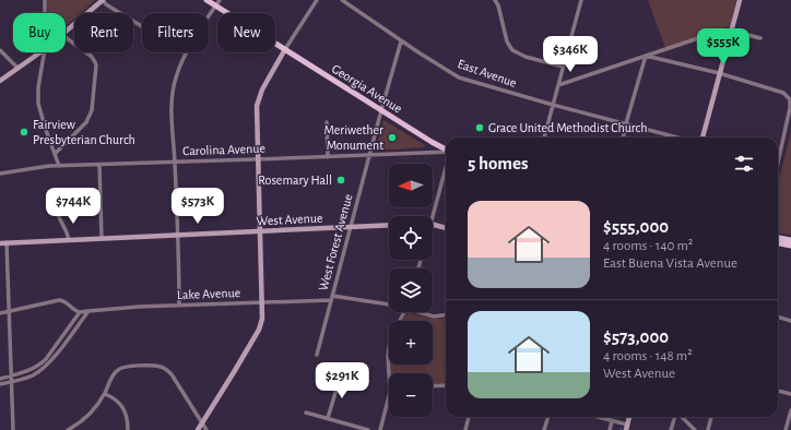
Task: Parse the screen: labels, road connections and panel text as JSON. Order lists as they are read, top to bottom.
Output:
{
  "streets": {
    "main road": ["Georgia Avenue"],
    "street": [
      "East Avenue",
      "Carolina Avenue",
      "West Avenue",
      "West Forest Avenue",
      "Lake Avenue"
    ]
  },
  "crossings": [
    ["East Avenue", "West Forest Avenue"],
    ["Georgia Avenue", "West Forest Avenue"],
    ["Carolina Avenue", "West Forest Avenue"],
    ["West Avenue", "West Forest Avenue"],
    ["West Forest Avenue", "Lake Avenue"]
  ],
  "places": [
    "Grace United Methodist Church",
    "Fairview Presbyterian Church",
    "Meriwether Monument",
    "Rosemary Hall"
  ],
  "north": "left",
  "page": {
    "chip": [
      "Buy",
      "Rent",
      "Filters",
      "New"
    ],
    "price": [
      "$555K",
      "$346K",
      "$744K",
      "$573K",
      "$291K"
    ],
    "heading": "5 homes",
    "map_buttons": ["+", "−"],
    "list": [
      {
        "name": "$555,000",
        "note": "4 rooms · 140 m² · East Buena Vista Avenue"
      },
      {
        "name": "$573,000",
        "note": "4 rooms · 148 m² · West Avenue"
      }
    ]
  }
}
